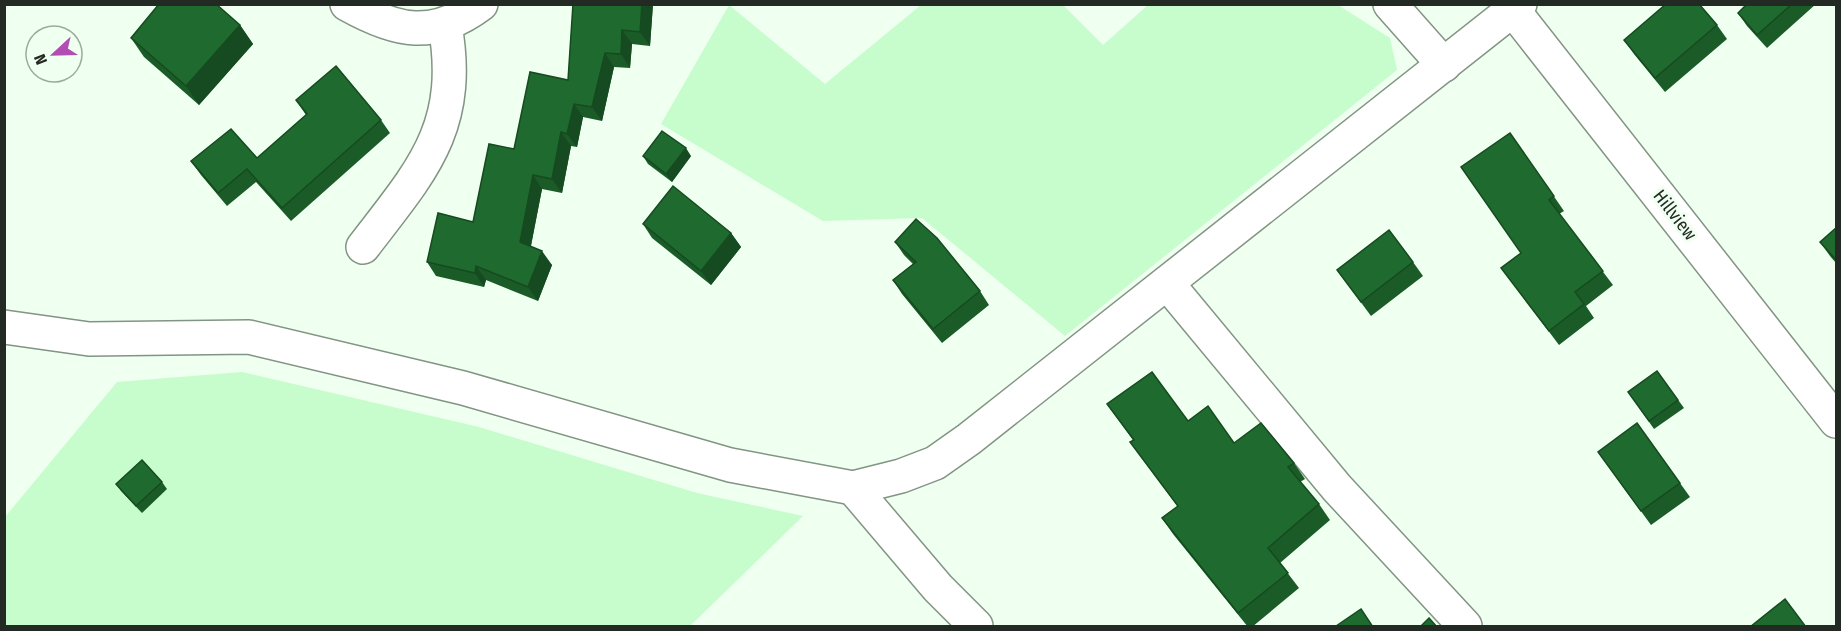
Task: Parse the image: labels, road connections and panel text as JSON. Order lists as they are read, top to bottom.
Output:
{
  "streets": {
    "street": ["Hillview"]
  },
  "north": "left"
}
